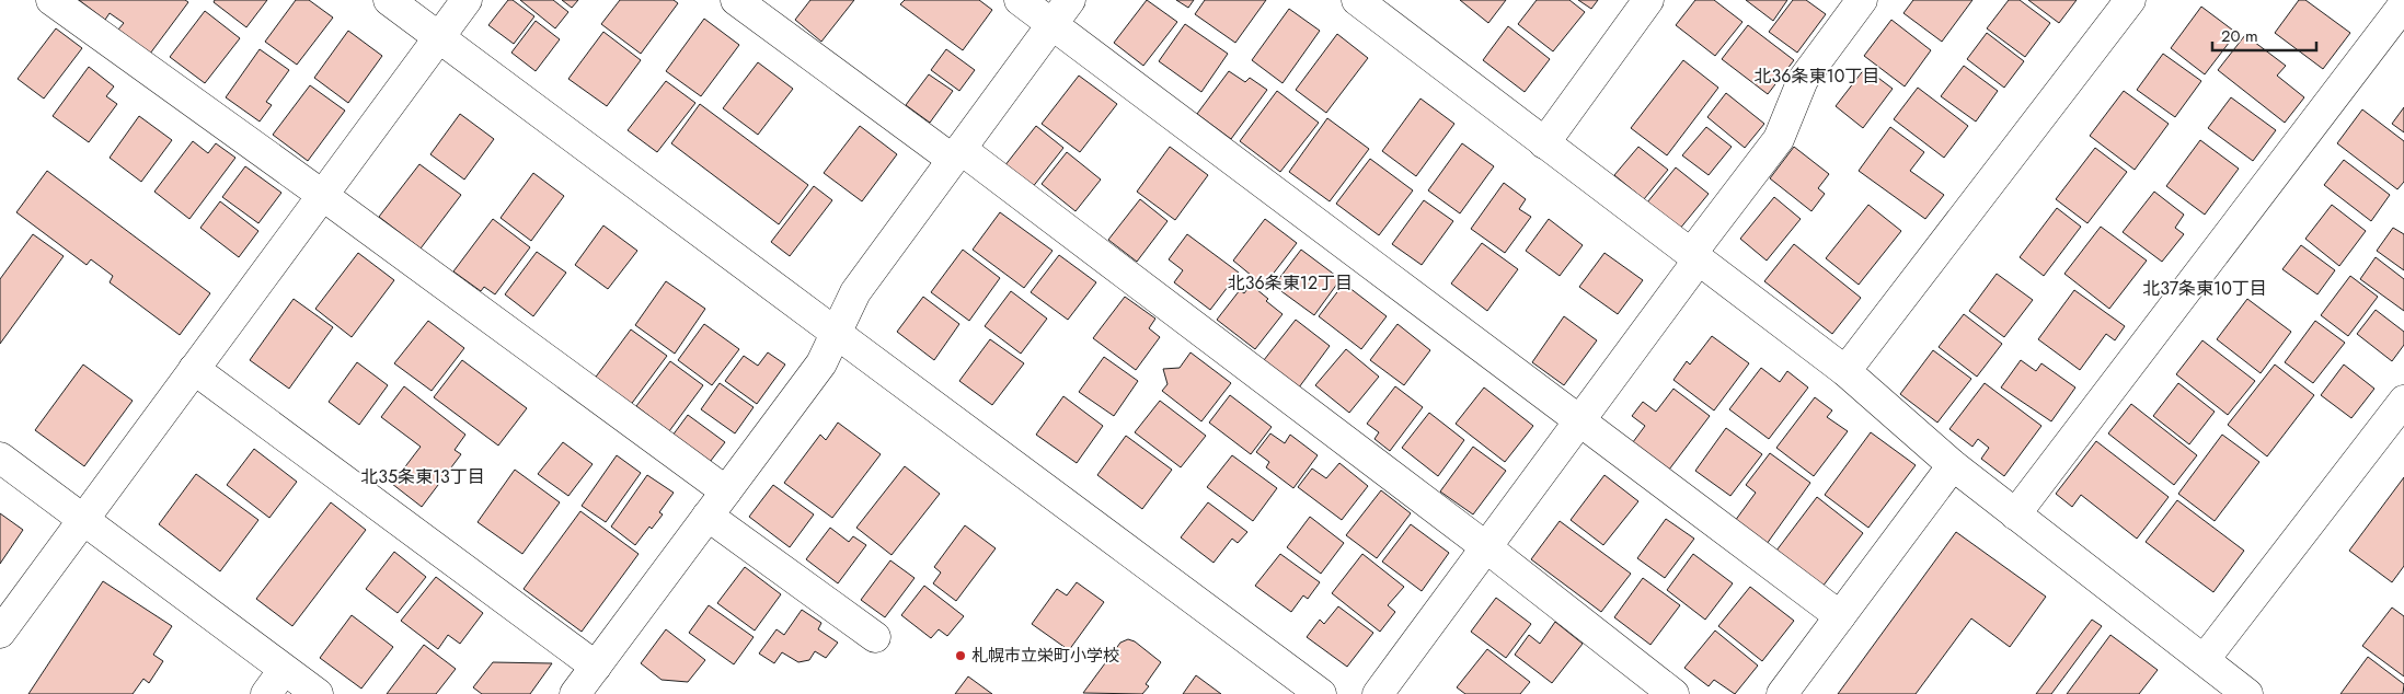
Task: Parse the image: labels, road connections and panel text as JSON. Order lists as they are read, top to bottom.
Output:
{
  "districts": [
    "北36条東10丁目",
    "北36条東12丁目",
    "北37条東10丁目",
    "北35条東13丁目"
  ],
  "places": ["札幌市立栄町小学校"],
  "scale_bar": "20 m"
}
